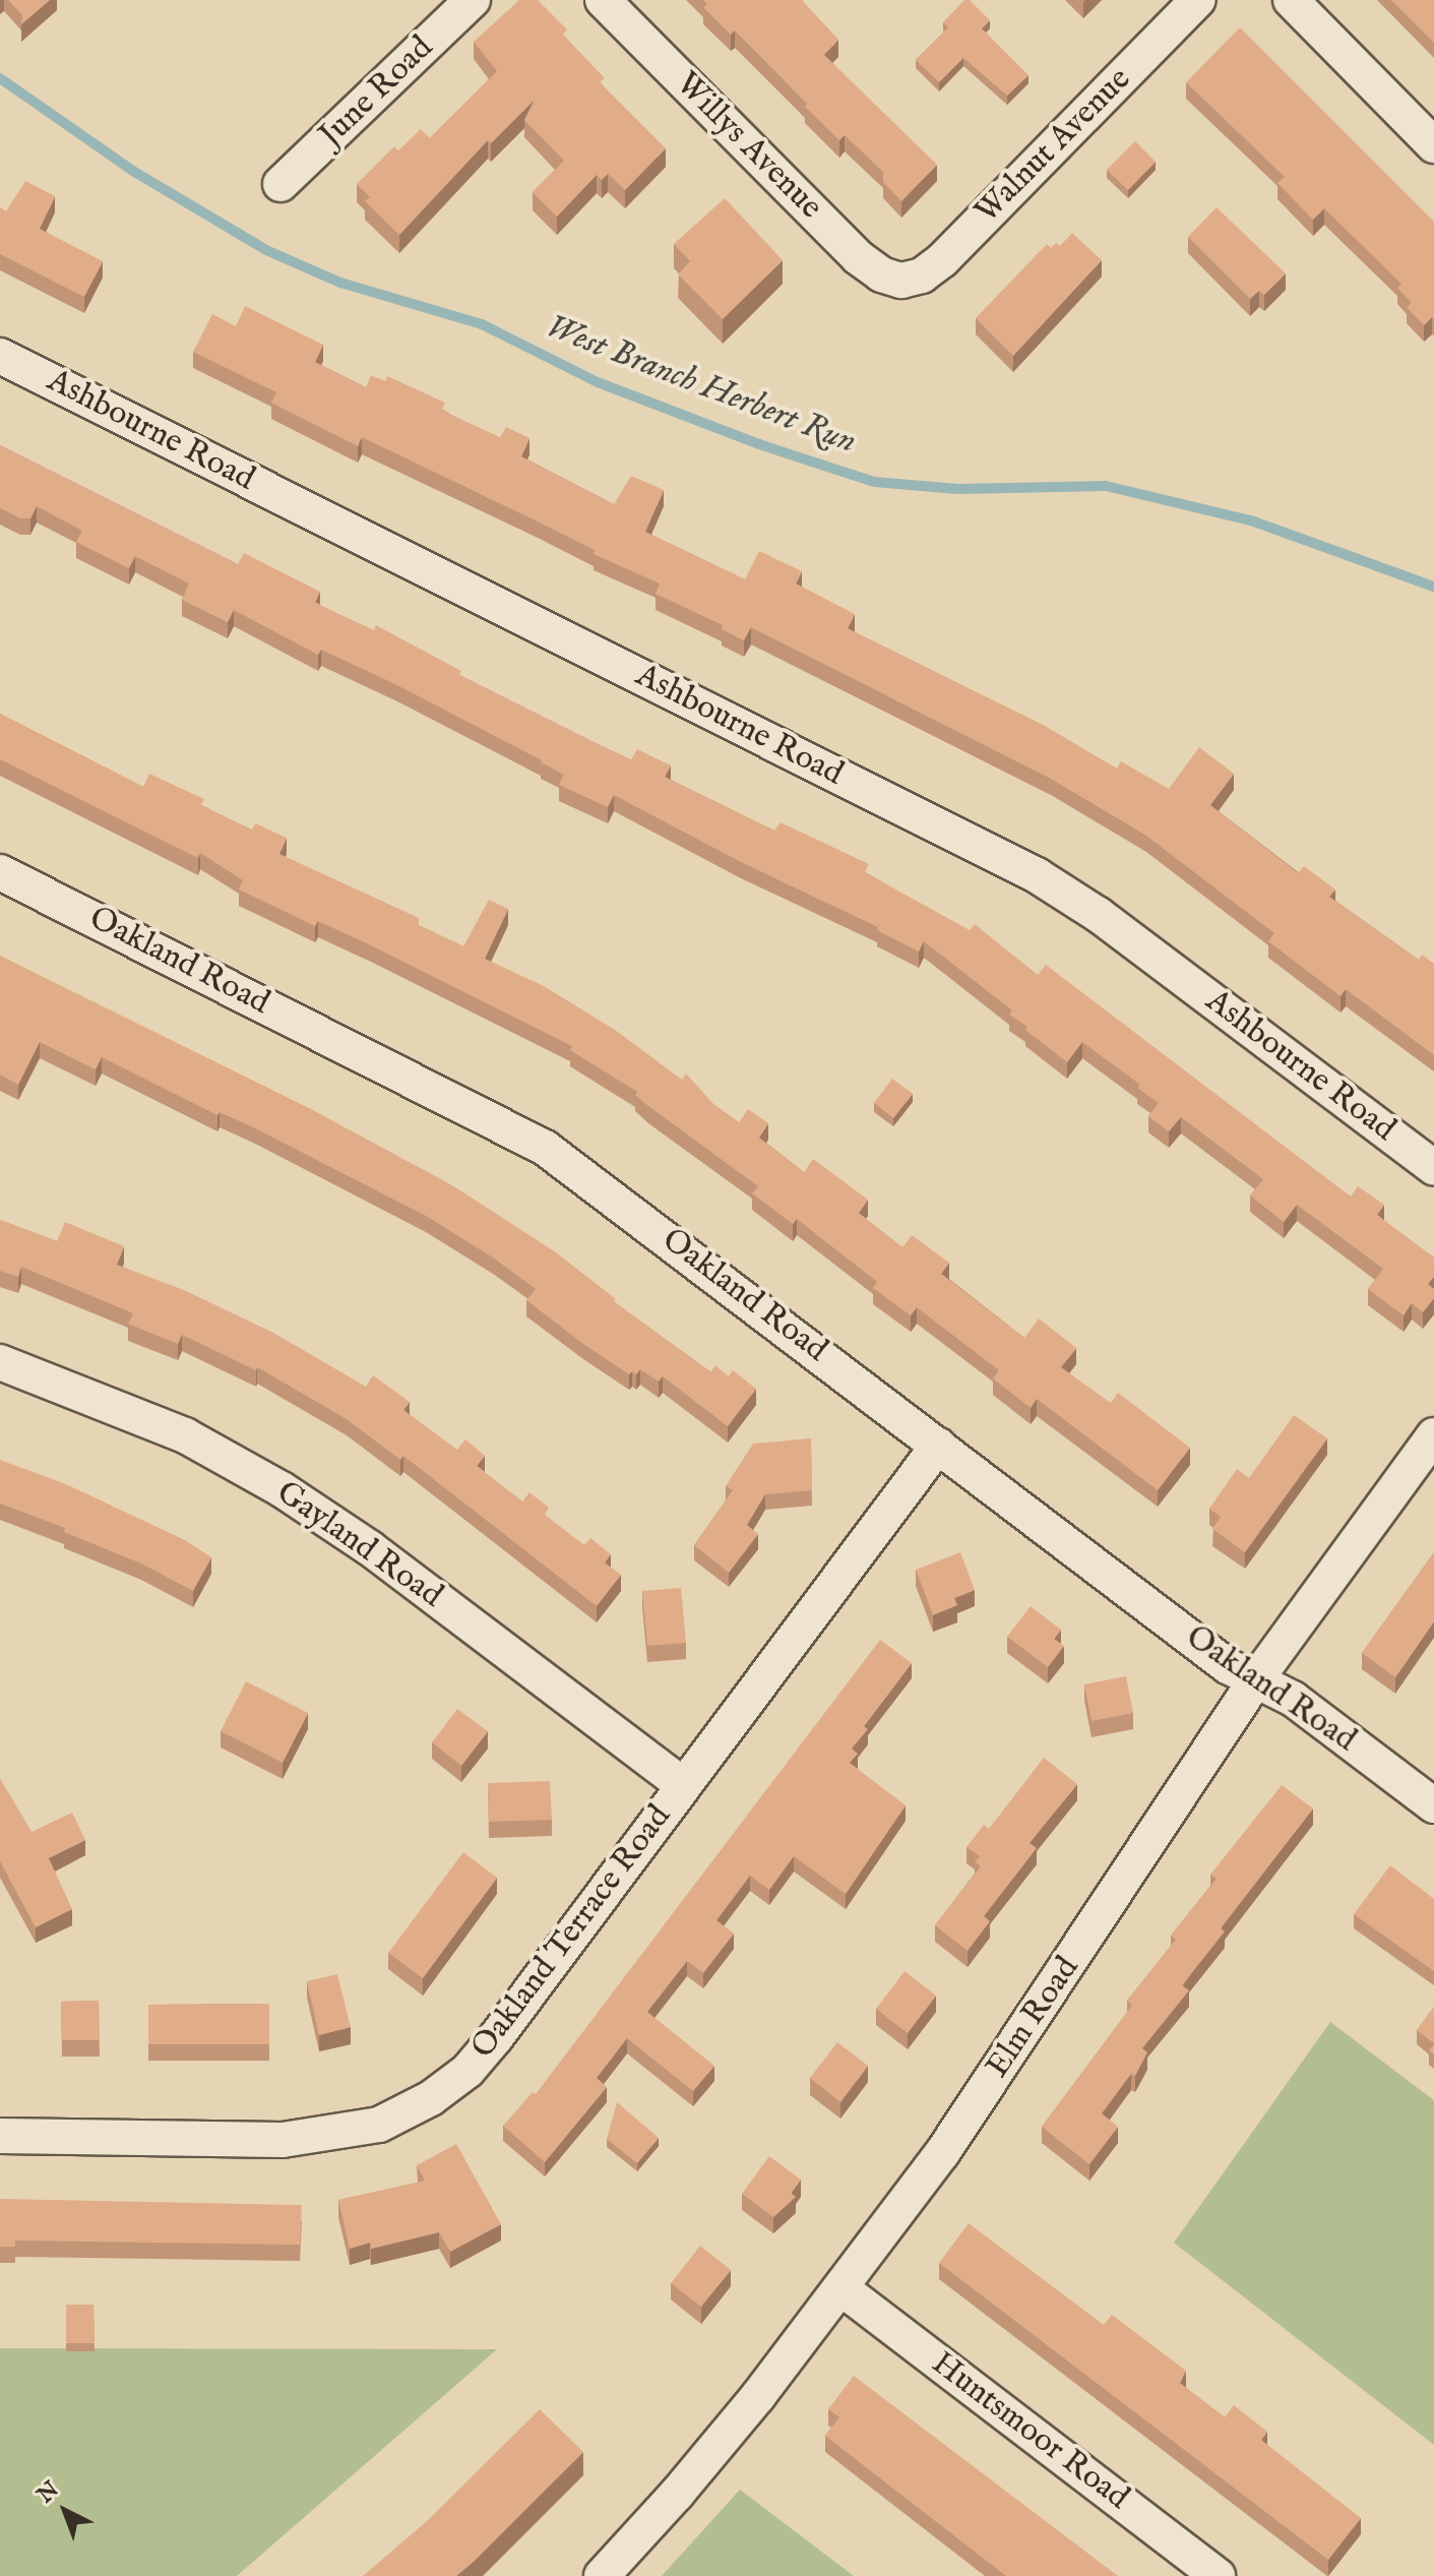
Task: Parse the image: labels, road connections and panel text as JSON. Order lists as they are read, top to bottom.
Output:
{
  "streets": {
    "street": [
      "June Road",
      "Willys Avenue",
      "Walnut Avenue",
      "Ashbourne Road",
      "Oakland Road",
      "Gayland Road",
      "Oakland Terrace Road",
      "Elm Road",
      "Huntsmoor Road"
    ]
  },
  "crossings": [
    ["Willys Avenue", "Walnut Avenue"],
    ["Oakland Road", "Oakland Terrace Road"],
    ["Oakland Road", "Elm Road"],
    ["Gayland Road", "Oakland Terrace Road"],
    ["Elm Road", "Huntsmoor Road"]
  ],
  "water": ["West Branch Herbert Run"],
  "north": "top left"
}
